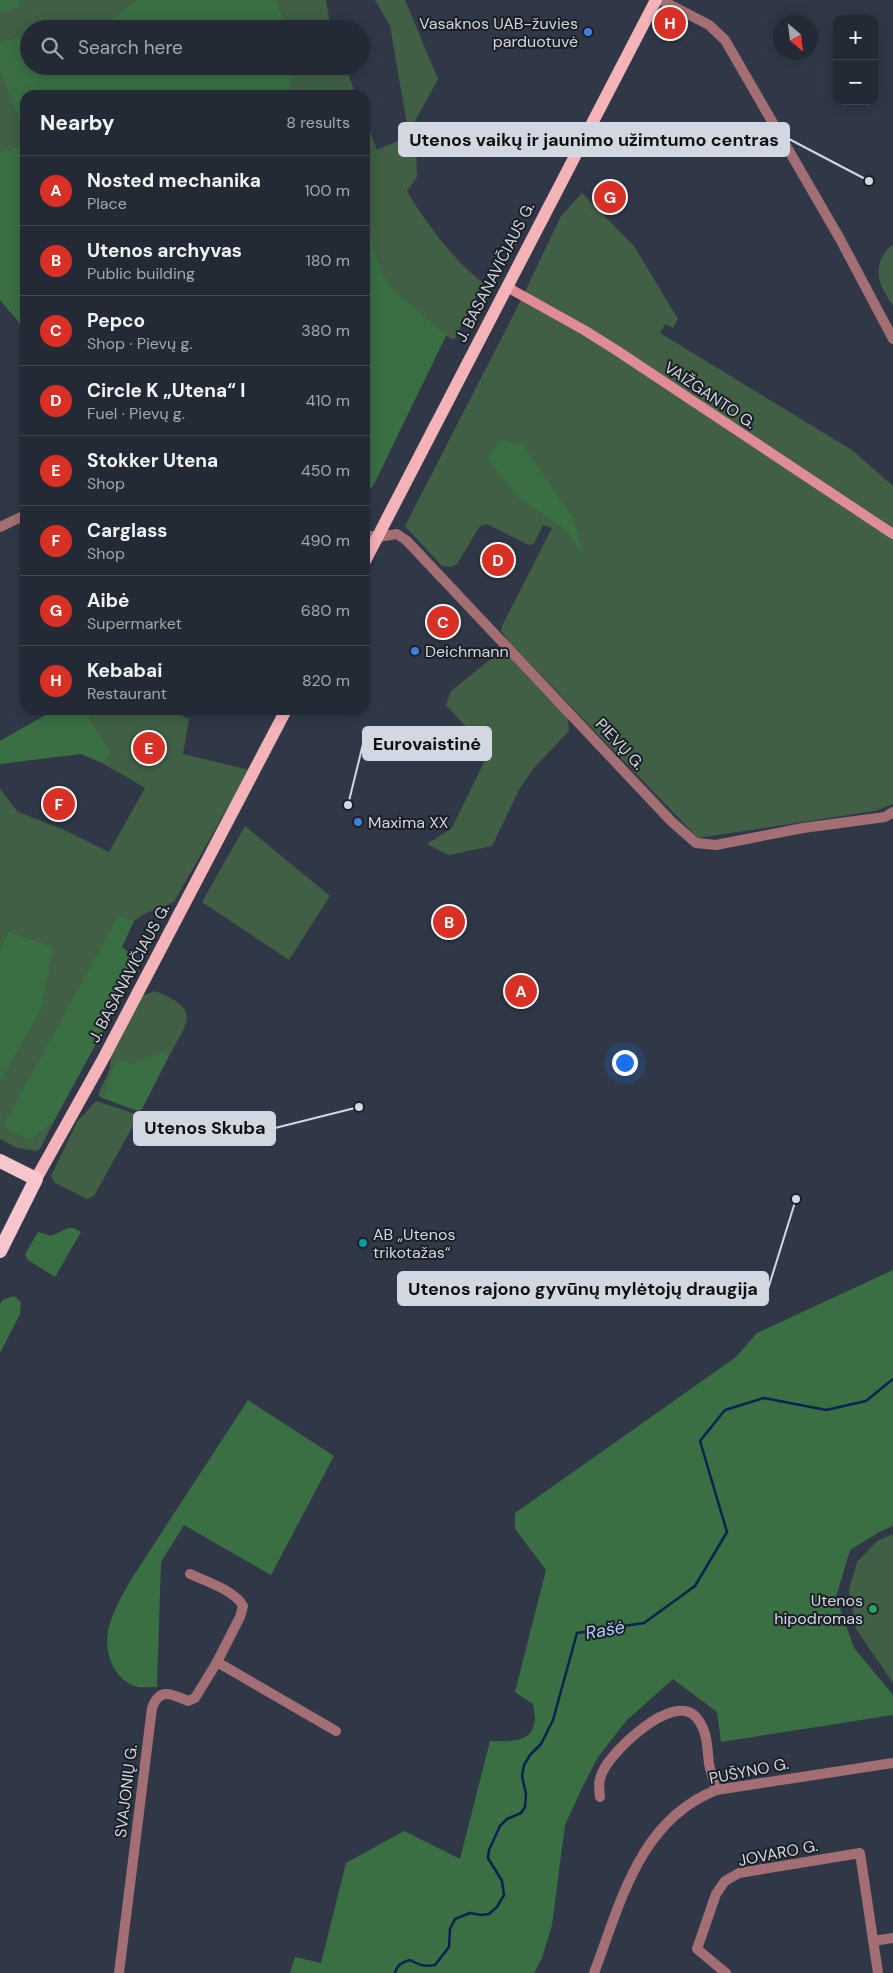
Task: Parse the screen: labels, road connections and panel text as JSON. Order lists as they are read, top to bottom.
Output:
{
  "streets": {
    "highway": ["J. BASANAVIČIAUS G."],
    "main road": ["VAIŽGANTO G."],
    "street": [
      "PIEVŲ G.",
      "PUŠYNO G.",
      "SVAJONIŲ G.",
      "JOVARO G."
    ]
  },
  "crossings": [
    ["J. BASANAVIČIAUS G.", "VAIŽGANTO G."],
    ["J. BASANAVIČIAUS G.", "PIEVŲ G."]
  ],
  "water": ["Rašė"],
  "places": [
    "Vasaknos UAB-žuvies parduotuvė",
    "Utenos vaikų ir jaunimo užimtumo centras",
    "Deichmann",
    "Eurovaistinė",
    "Maxima XX",
    "Utenos Skuba",
    "Utenos rajono gyvūnų mylėtojų draugija",
    "AB „Utenos trikotažas“",
    "Utenos hipodromas"
  ],
  "north": "bottom right",
  "page": {
    "pins": [
      "H",
      "G",
      "D",
      "C",
      "E",
      "F",
      "B",
      "A"
    ],
    "map_buttons": ["+", "−"],
    "search": "Search here",
    "heading": ["Nearby", "8 results"],
    "list": [
      {
        "mark": "A",
        "name": "Nosted mechanika",
        "note": "Place",
        "value": "100 m"
      },
      {
        "mark": "B",
        "name": "Utenos archyvas",
        "note": "Public building",
        "value": "180 m"
      },
      {
        "mark": "C",
        "name": "Pepco",
        "note": "Shop · Pievų g.",
        "value": "380 m"
      },
      {
        "mark": "D",
        "name": "Circle K „Utena“ I",
        "note": "Fuel · Pievų g.",
        "value": "410 m"
      },
      {
        "mark": "E",
        "name": "Stokker Utena",
        "note": "Shop",
        "value": "450 m"
      },
      {
        "mark": "F",
        "name": "Carglass",
        "note": "Shop",
        "value": "490 m"
      },
      {
        "mark": "G",
        "name": "Aibė",
        "note": "Supermarket",
        "value": "680 m"
      },
      {
        "mark": "H",
        "name": "Kebabai",
        "note": "Restaurant",
        "value": "820 m"
      }
    ]
  }
}
